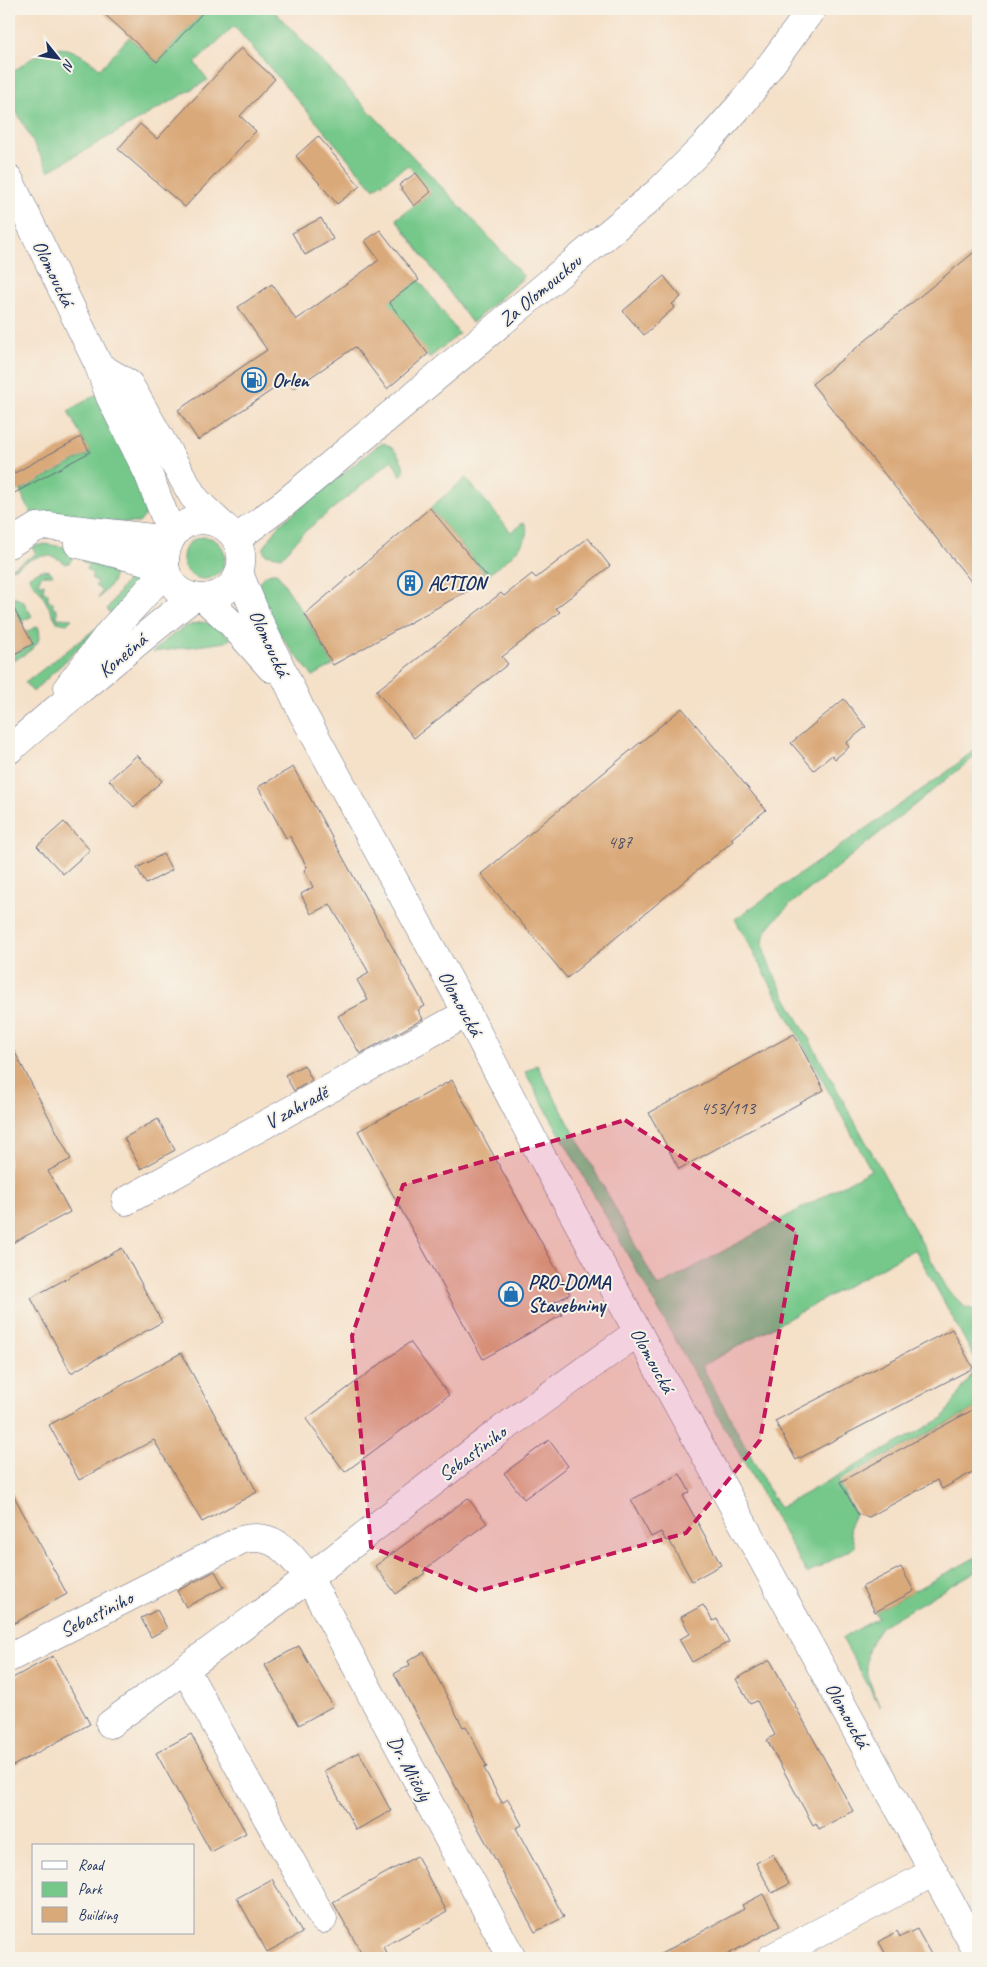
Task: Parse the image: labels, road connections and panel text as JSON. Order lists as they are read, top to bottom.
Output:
{
  "streets": {
    "street": [
      "Olomoucká",
      "Za Olomouckou",
      "Konečná",
      "V zahradě",
      "Sebastiniho",
      "Dr. Mičoly"
    ]
  },
  "crossings": [
    ["Olomoucká", "Za Olomouckou"],
    ["Olomoucká", "Konečná"],
    ["Olomoucká", "V zahradě"],
    ["Olomoucká", "Sebastiniho"],
    ["Za Olomouckou", "Konečná"],
    ["Sebastiniho", "Dr. Mičoly"]
  ],
  "places": {
    "fuel station": ["Orlen"],
    "building": ["ACTION"],
    "shop": ["PRO-DOMA Stavebniny"]
  },
  "house_numbers": ["487", "453/113"],
  "legend": ["Road", "Park", "Building"],
  "north": "bottom right"
}
